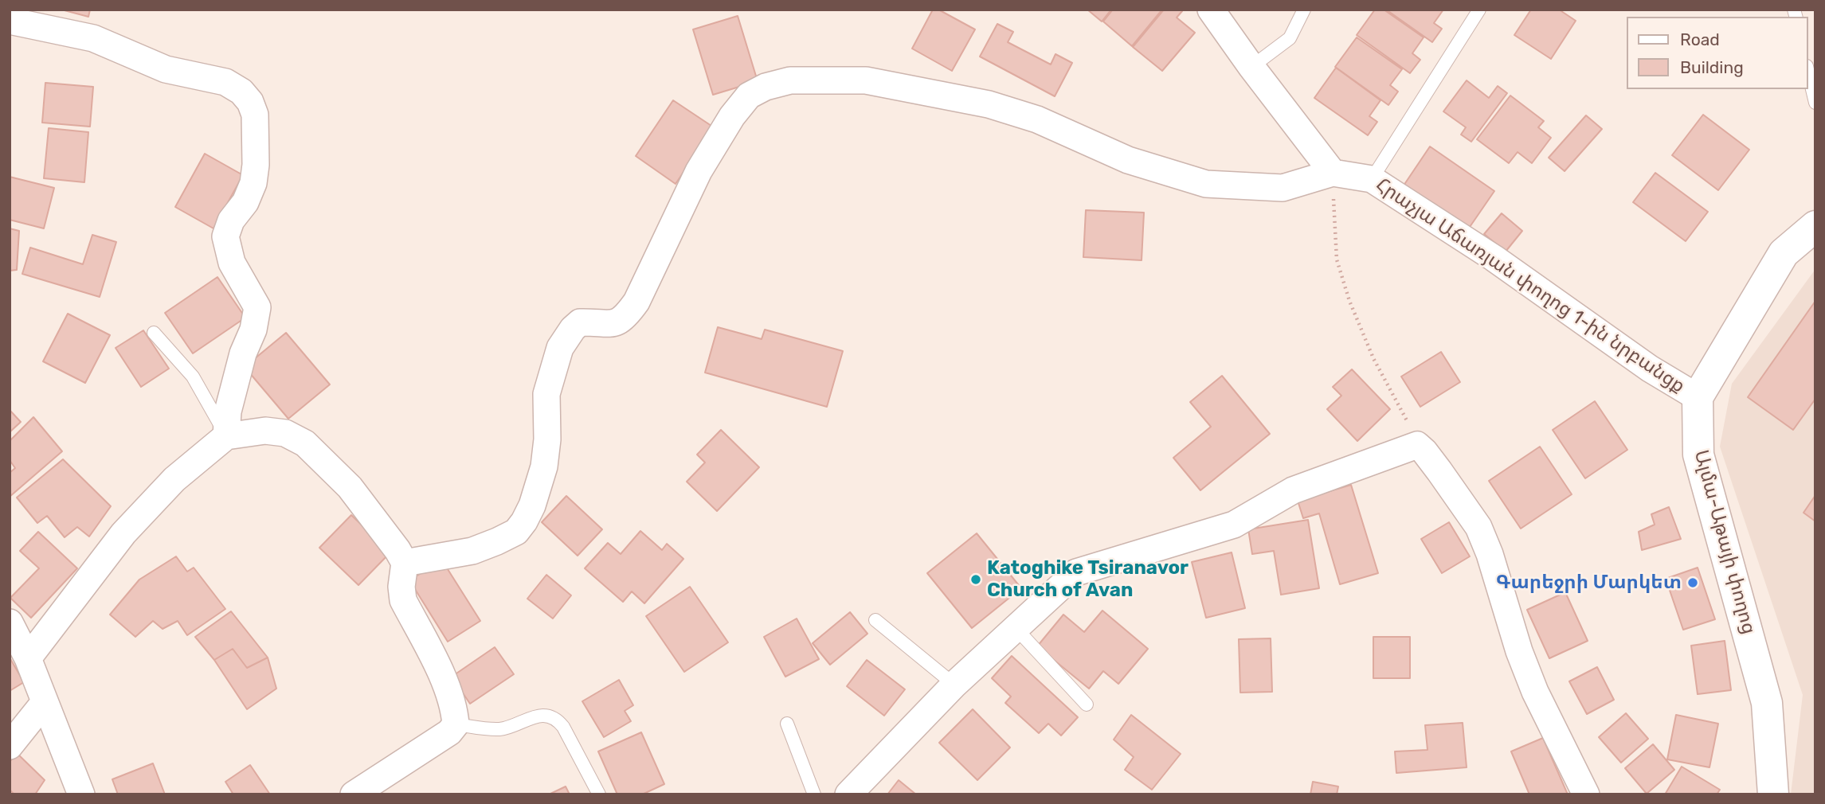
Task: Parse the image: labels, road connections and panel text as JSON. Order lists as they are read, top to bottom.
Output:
{
  "streets": {
    "street": ["Հրաչյա Աճառյան փողոց 1-ին նրբանցք", "Ալմա-Աթայի փողոց"]
  },
  "crossings": [
    ["Հրաչյա Աճառյան փողոց 1-ին նրբանցք", "Ալմա-Աթայի փողոց"]
  ],
  "places": ["Katoghike Tsiranavor Church of Avan", "Գարեջրի Մարկետ"],
  "legend": ["Road", "Building"]
}
